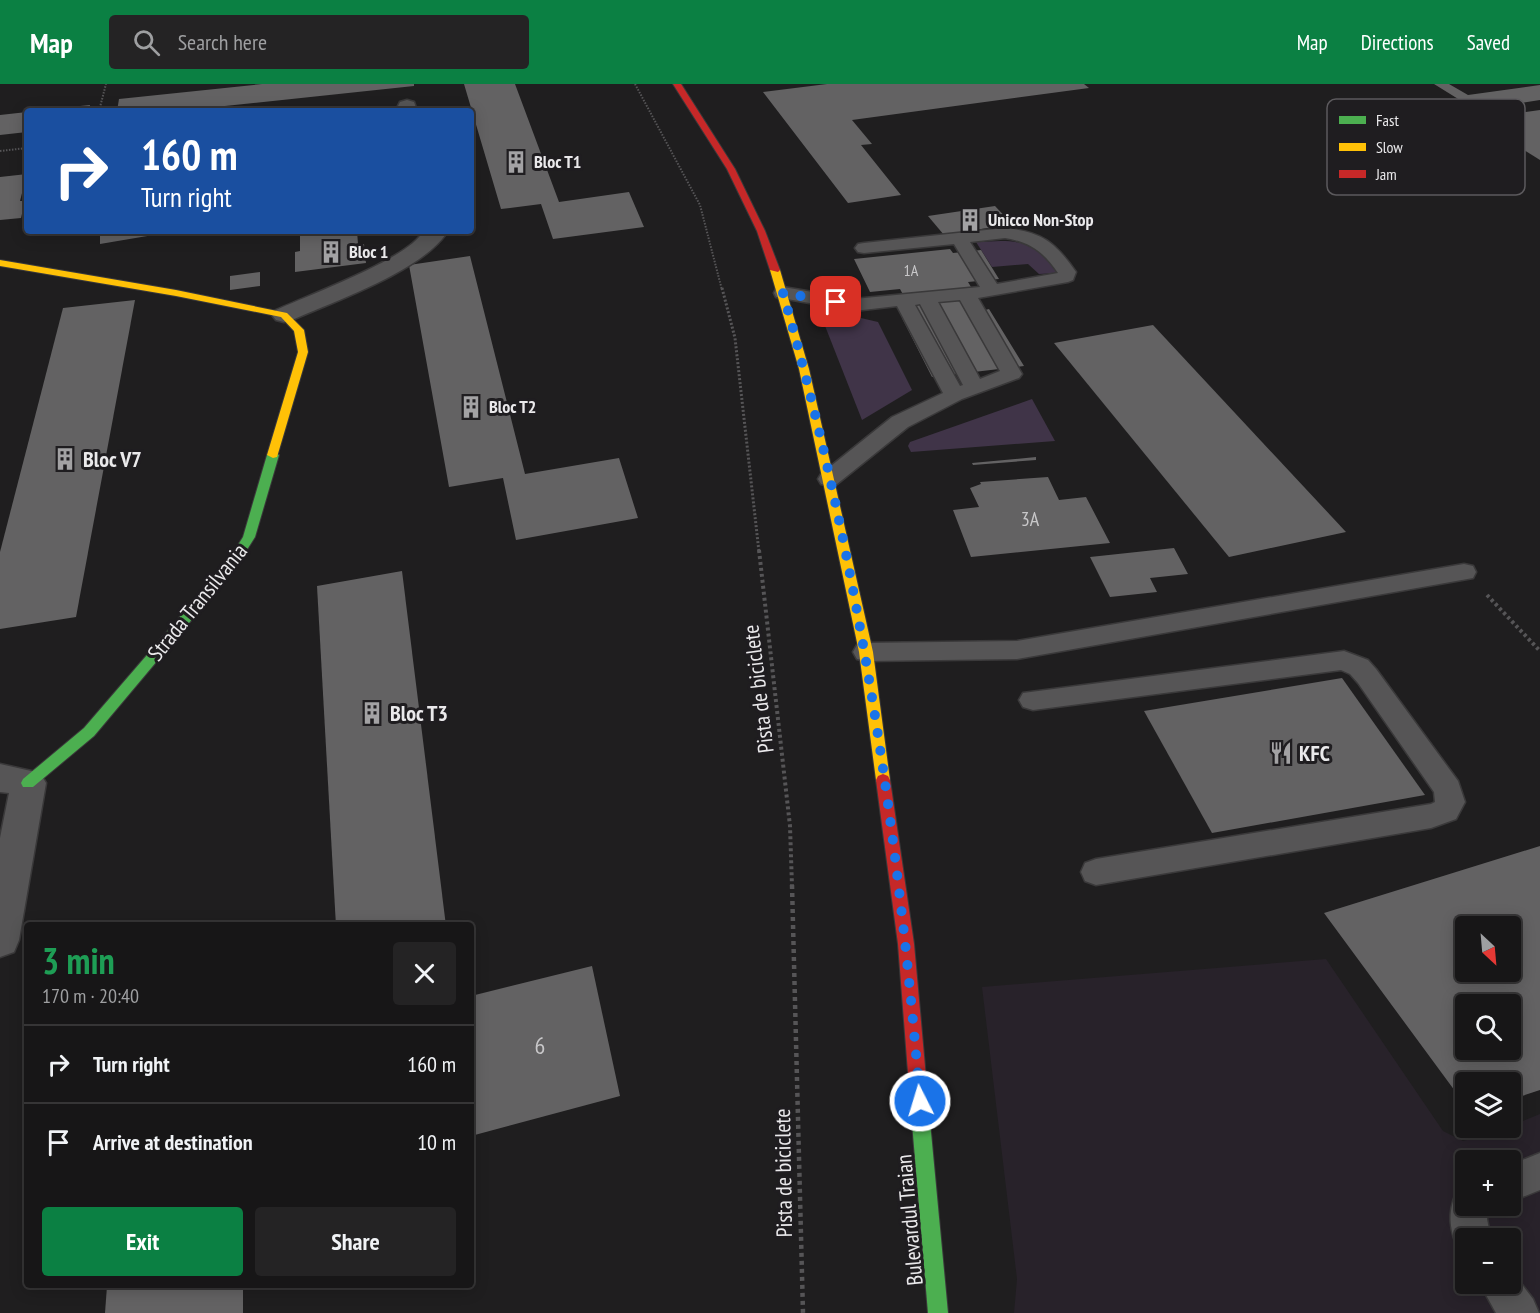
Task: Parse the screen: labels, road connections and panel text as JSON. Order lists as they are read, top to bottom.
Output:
{
  "streets": {
    "main road": ["Strada Transilvania", "Bulevardul Traian"],
    "path": ["Pista de biciclete"]
  },
  "places": {
    "building": [
      "Bloc T1",
      "Unicco Non-Stop",
      "Bloc 1",
      "Bloc T2",
      "Bloc V7",
      "Bloc T3"
    ],
    "restaurant": ["KFC"]
  },
  "house_numbers": ["1A", "3A", "6"],
  "legend": ["Fast", "Slow", "Jam"],
  "north": "bottom right",
  "page": {
    "header": "Map",
    "search": "Search here",
    "nav": ["Map", "Directions", "Saved"],
    "turn": ["160 m", "Turn right"],
    "map_buttons": ["+", "−"],
    "heading": ["3 min", "170 m · 20:40"],
    "list": [
      {
        "name": "Turn right",
        "value": "160 m"
      },
      {
        "name": "Arrive at destination",
        "value": "10 m"
      }
    ],
    "buttons": ["Exit", "Share"]
  }
}
